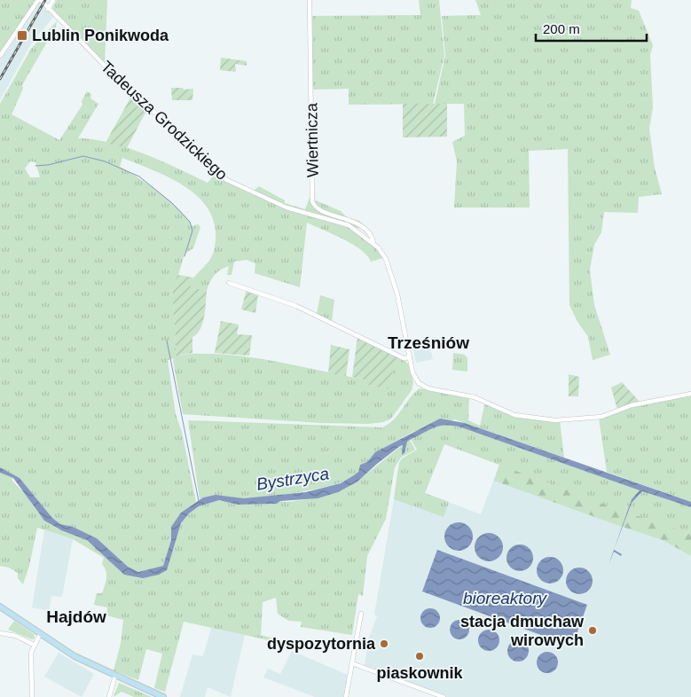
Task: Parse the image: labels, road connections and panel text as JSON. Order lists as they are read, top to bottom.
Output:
{
  "streets": {
    "street": ["Tadeusza Grodzickiego", "Wiertnicza"]
  },
  "crossings": [
    ["Tadeusza Grodzickiego", "Wiertnicza"]
  ],
  "districts": ["Trześniów", "Hajdów"],
  "water": ["Bystrzyca", "bioreaktory"],
  "places": {
    "transit": ["Lublin Ponikwoda"],
    "other": ["stacja dmuchaw wirowych", "dyspozytornia", "piaskownik"]
  },
  "scale_bar": "200 m"
}
